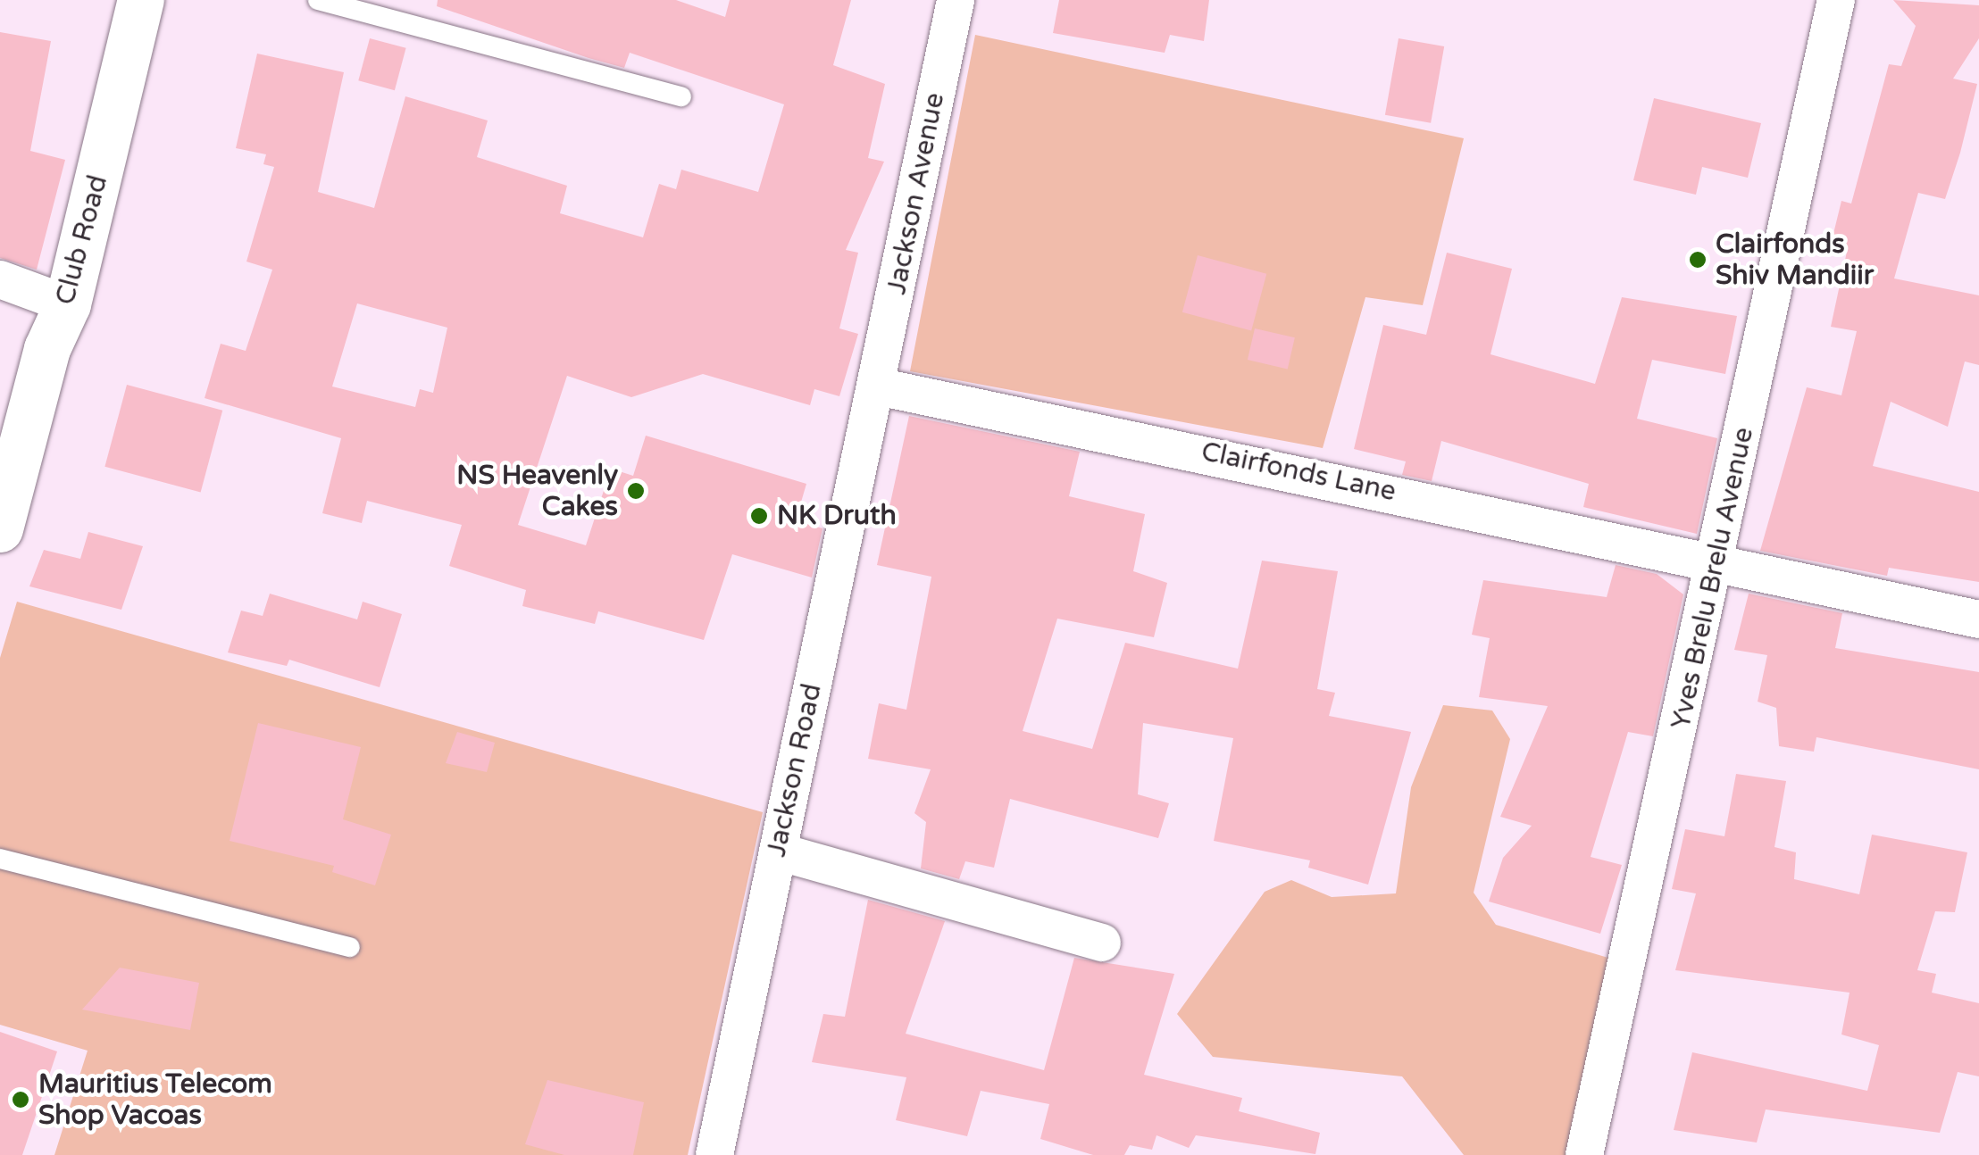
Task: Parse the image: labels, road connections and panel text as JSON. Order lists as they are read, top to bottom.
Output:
{
  "streets": {
    "street": [
      "Jackson Avenue",
      "Club Road",
      "Clairfonds Lane",
      "Yves Brelu Brelu Avenue",
      "Jackson Road"
    ]
  },
  "crossings": [
    ["Jackson Avenue", "Clairfonds Lane"],
    ["Jackson Avenue", "Jackson Road"],
    ["Clairfonds Lane", "Yves Brelu Brelu Avenue"],
    ["Clairfonds Lane", "Jackson Road"]
  ],
  "places": [
    "Clairfonds Shiv Mandiir",
    "NS Heavenly Cakes",
    "NK Druth",
    "Mauritius Telecom Shop Vacoas"
  ]
}
